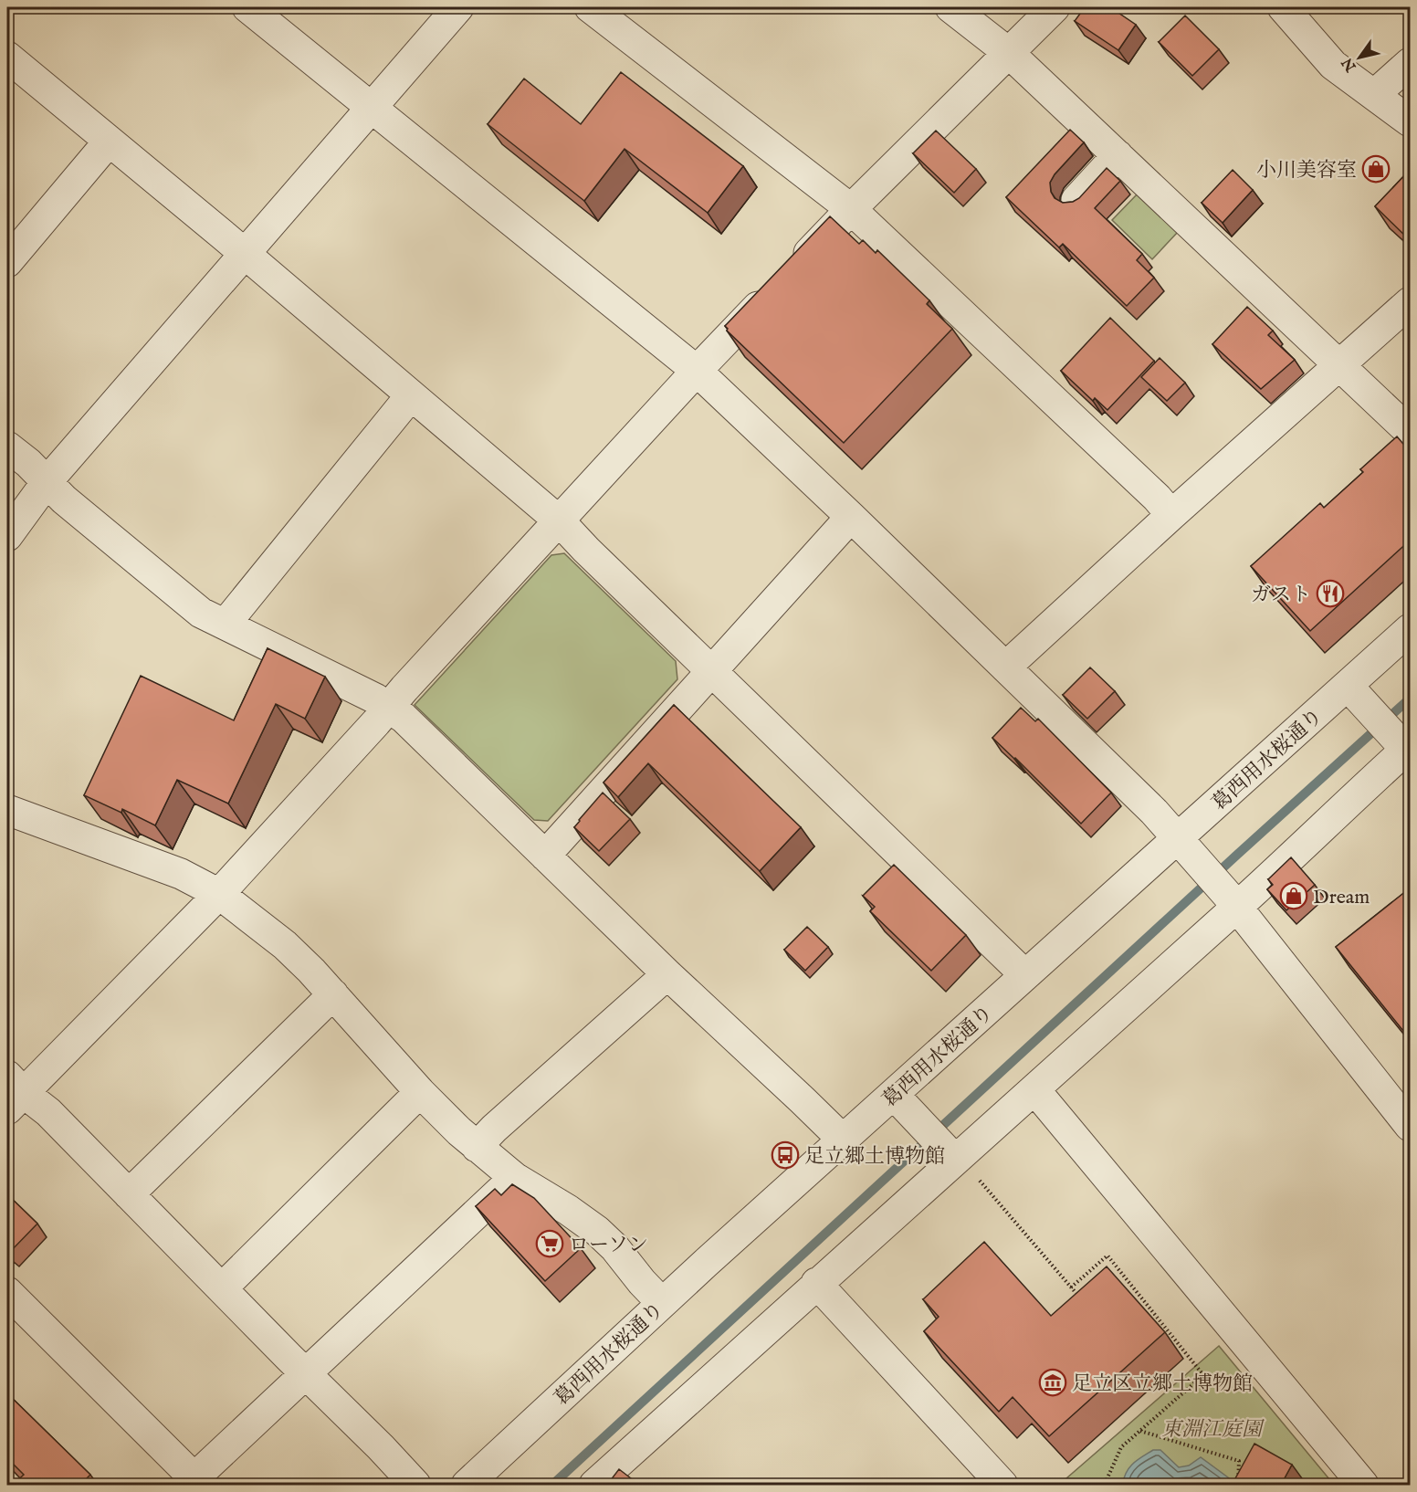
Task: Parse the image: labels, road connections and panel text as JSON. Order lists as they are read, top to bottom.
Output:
{
  "streets": {
    "street": ["葛西用水桜通り"]
  },
  "parks": ["東淵江庭園"],
  "places": {
    "shop": ["小川美容室", "Dream"],
    "restaurant": ["ガスト"],
    "bus stop": ["足立郷土博物館"],
    "supermarket": ["ローソン"],
    "museum": ["足立区立郷土博物館"]
  },
  "north": "bottom left"
}
